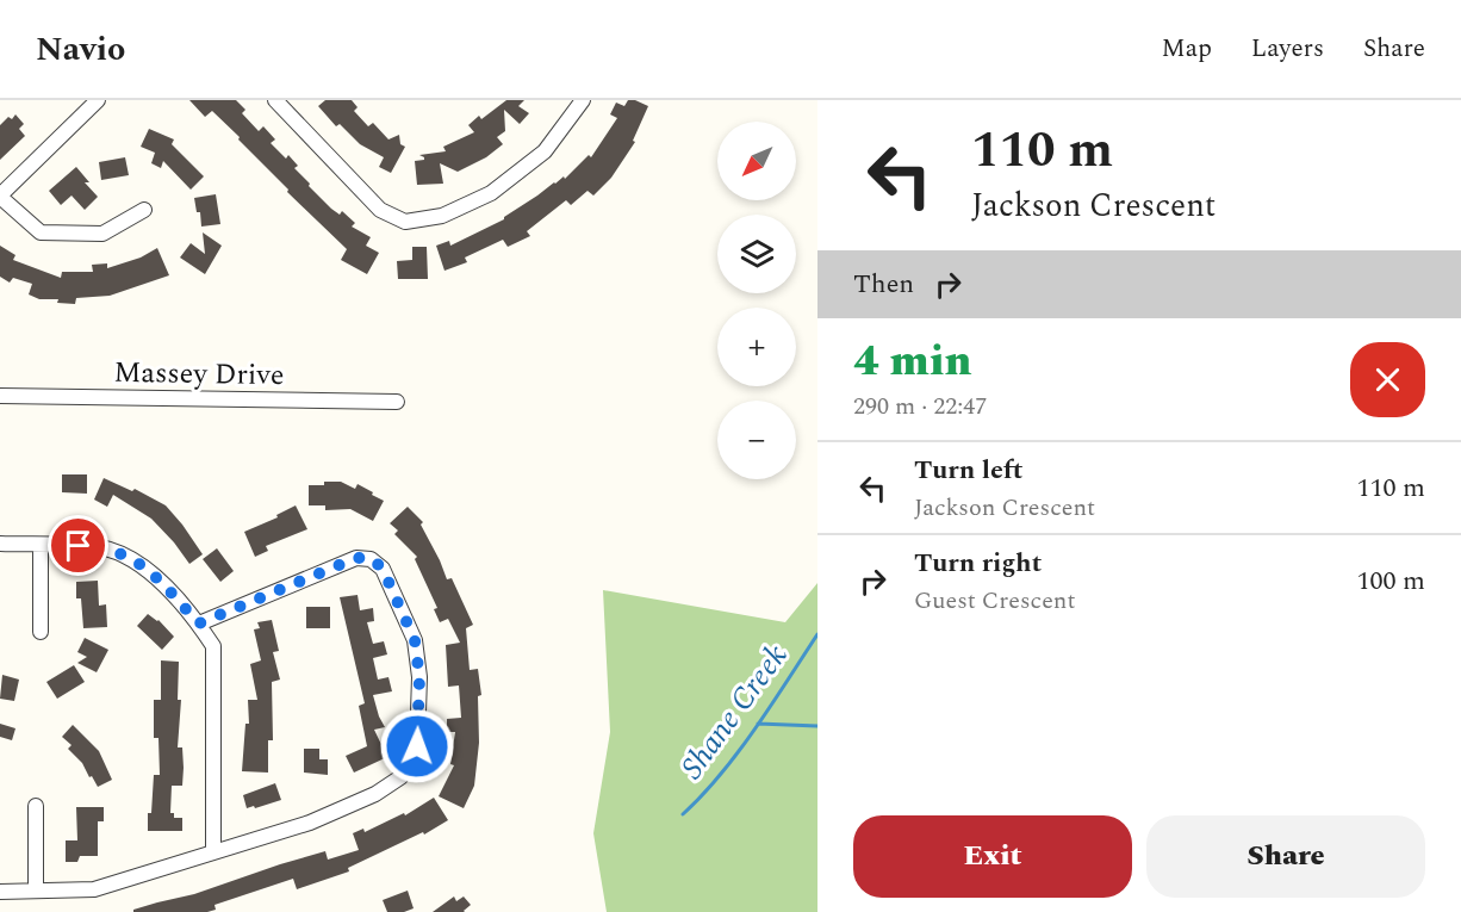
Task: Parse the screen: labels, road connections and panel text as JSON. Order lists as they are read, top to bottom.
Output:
{
  "streets": {
    "street": ["Massey Drive"]
  },
  "water": ["Shane Creek"],
  "north": "bottom left",
  "page": {
    "header": "Navio",
    "nav": ["Map", "Layers", "Share"],
    "turn": ["110 m", "Jackson Crescent"],
    "map_buttons": ["+", "−"],
    "then": "Then",
    "heading": ["4 min", "290 m · 22:47"],
    "list": [
      {
        "name": "Turn left",
        "note": "Jackson Crescent",
        "value": "110 m"
      },
      {
        "name": "Turn right",
        "note": "Guest Crescent",
        "value": "100 m"
      }
    ],
    "buttons": ["Exit", "Share"]
  }
}
